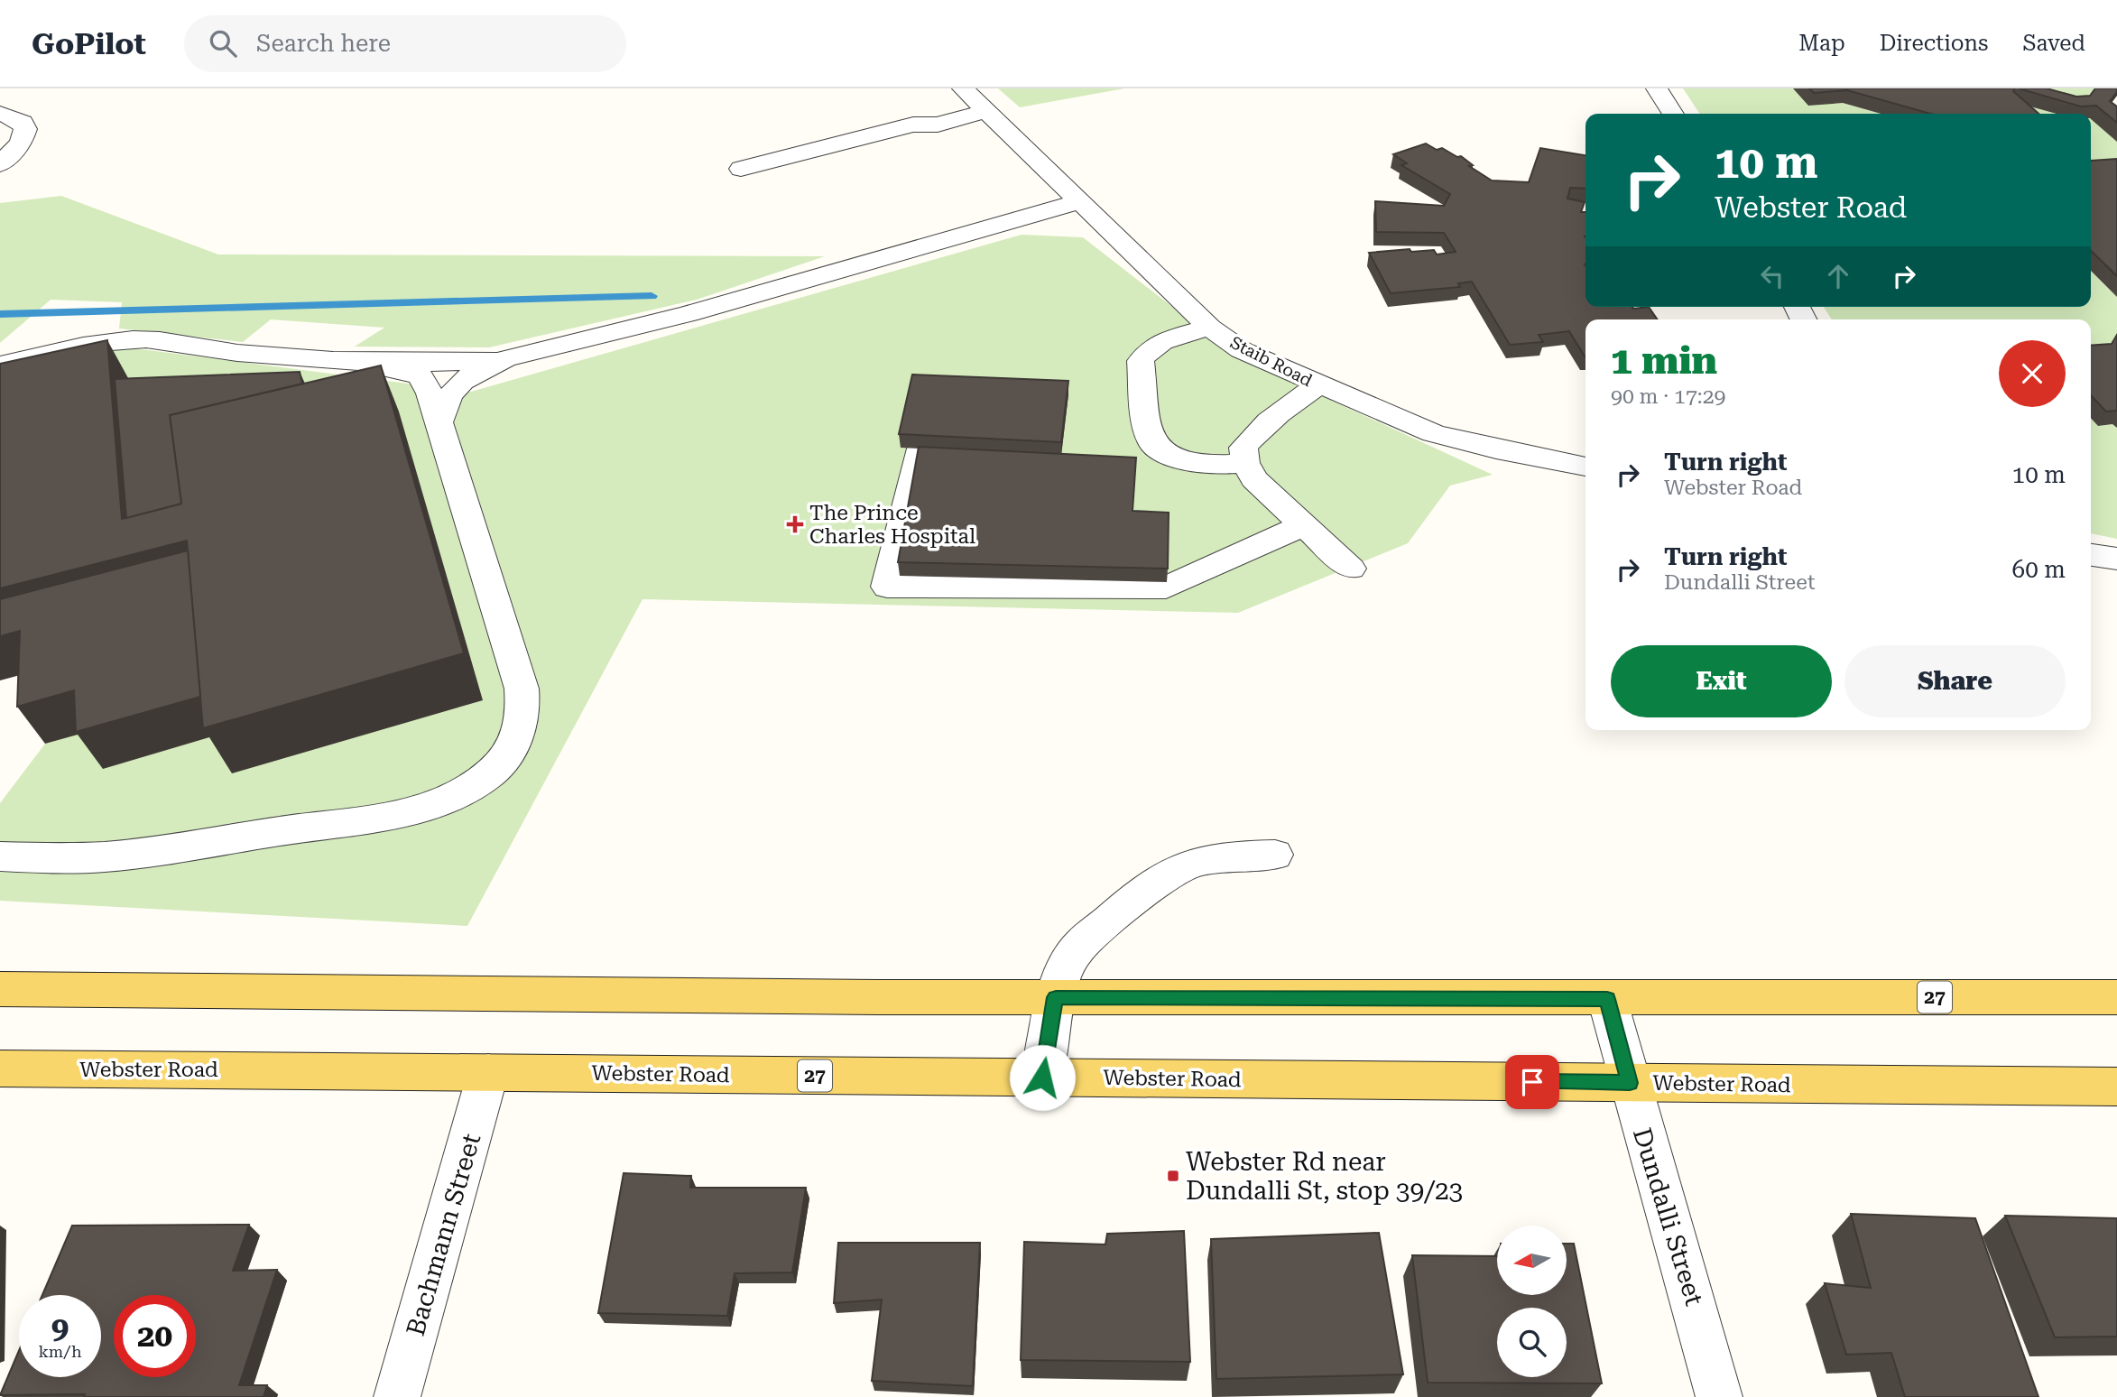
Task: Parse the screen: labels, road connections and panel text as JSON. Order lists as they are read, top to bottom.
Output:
{
  "streets": {
    "main road": ["27", "Webster Road"],
    "street": ["Staib Road", "Dundalli Street", "Bachmann Street"]
  },
  "crossings": [
    ["27", "Dundalli Street"],
    ["Webster Road", "Dundalli Street"],
    ["Webster Road", "Bachmann Street"]
  ],
  "places": {
    "health": ["The Prince Charles Hospital"],
    "transit": ["Webster Rd near Dundalli St, stop 39/23"]
  },
  "north": "left",
  "page": {
    "header": "GoPilot",
    "search": "Search here",
    "nav": ["Map", "Directions", "Saved"],
    "turn": ["10 m", "Webster Road"],
    "heading": ["1 min", "90 m · 17:29"],
    "list": [
      {
        "name": "Turn right",
        "note": "Webster Road",
        "value": "10 m"
      },
      {
        "name": "Turn right",
        "note": "Dundalli Street",
        "value": "60 m"
      }
    ],
    "buttons": ["Exit", "Share"],
    "speed": "9 km/h",
    "limit": "20"
  }
}
